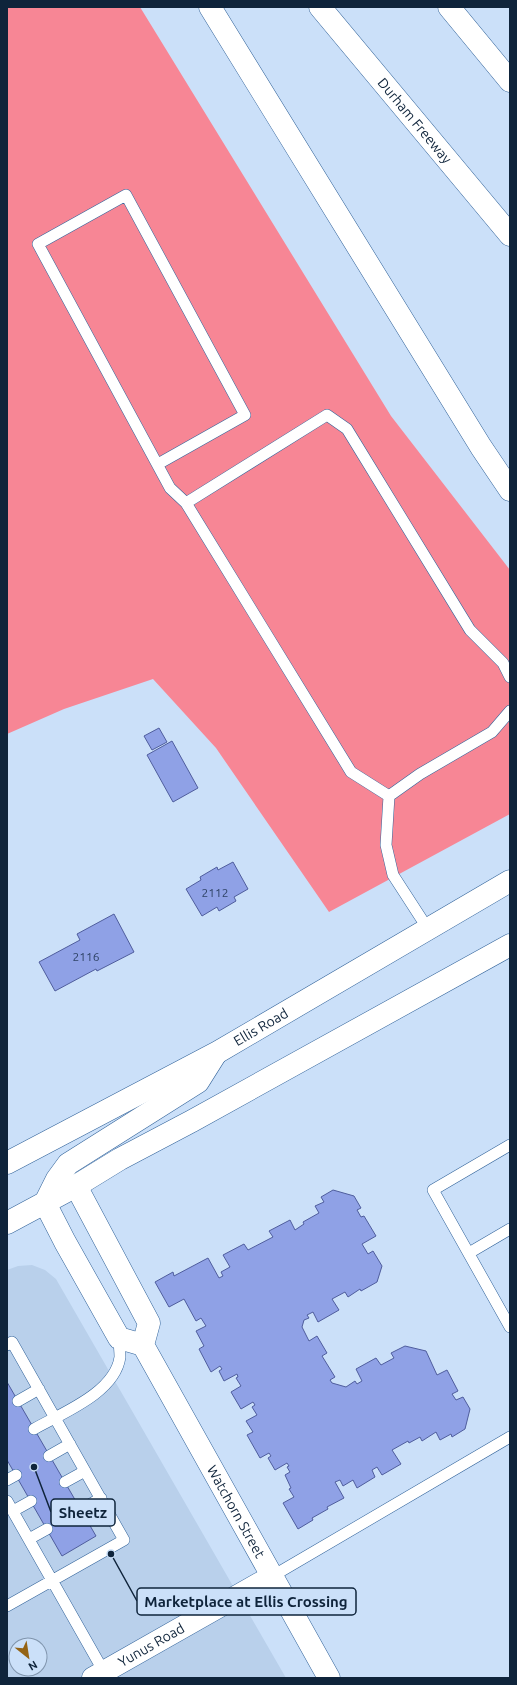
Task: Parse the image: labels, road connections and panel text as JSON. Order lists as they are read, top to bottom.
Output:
{
  "streets": {
    "main road": [
      "Durham Freeway",
      "Ellis Road",
      "Watchorn Street",
      "Yunus Road"
    ]
  },
  "crossings": [
    ["Watchorn Street", "Yunus Road"]
  ],
  "places": ["Sheetz", "Marketplace at Ellis Crossing"],
  "house_numbers": ["2112", "2116"],
  "north": "bottom right"
}
